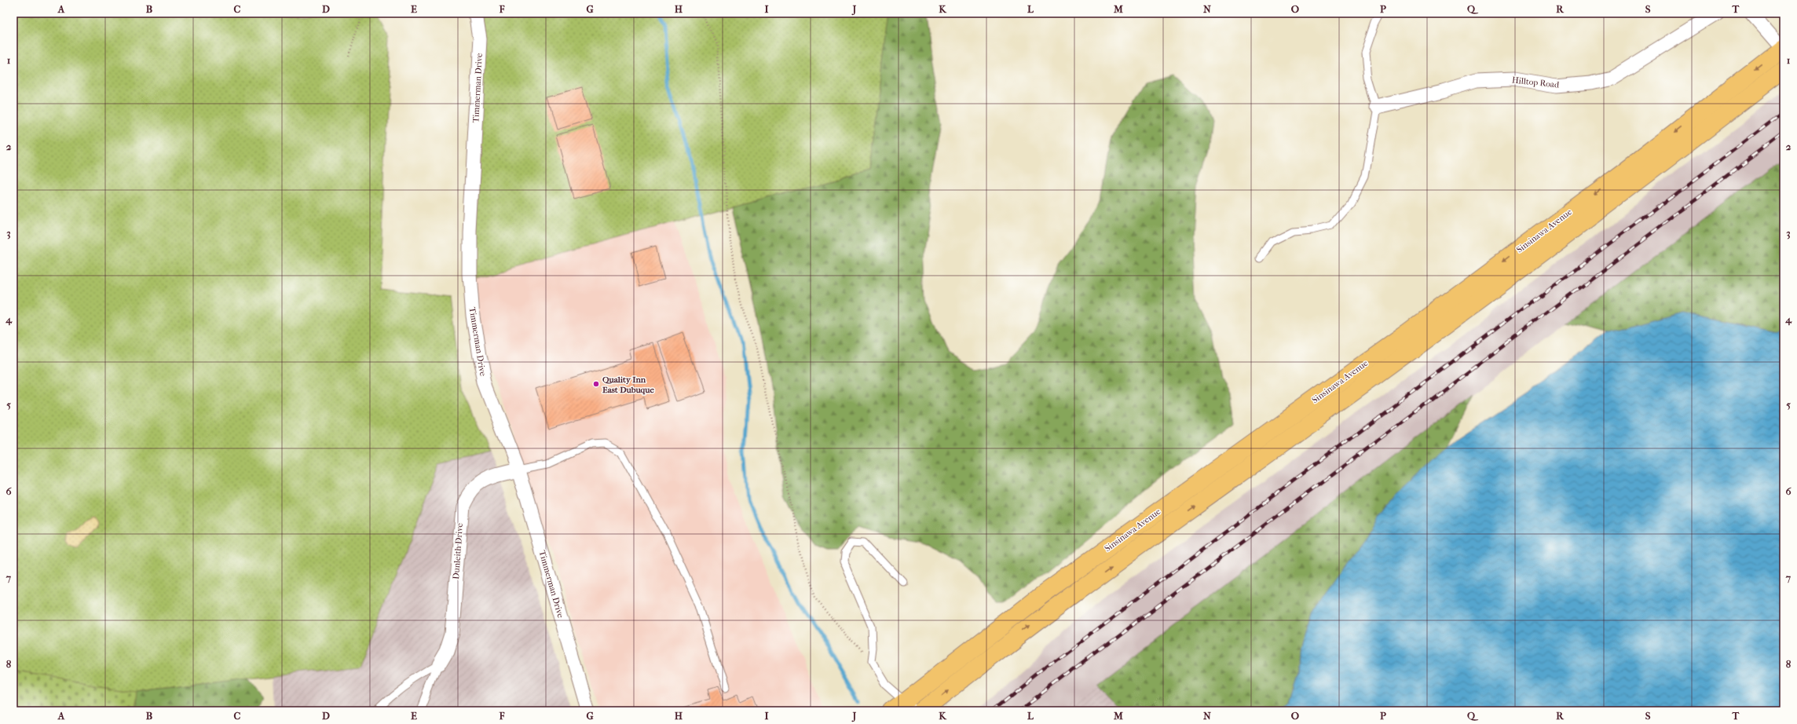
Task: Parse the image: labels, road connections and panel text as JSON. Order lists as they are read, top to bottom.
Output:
{
  "streets": {
    "highway": ["Sinsinawa Avenue"],
    "street": ["Hilltop Road", "Timmerman Drive", "Dunleith Drive"]
  },
  "crossings": [
    ["Timmerman Drive", "Dunleith Drive"]
  ],
  "places": ["Quality Inn East Dubuque"],
  "grid": {
    "columns": [
      "A",
      "B",
      "C",
      "D",
      "E",
      "F",
      "G",
      "H",
      "I",
      "J",
      "K",
      "L",
      "M",
      "N",
      "O",
      "P",
      "Q",
      "R",
      "S",
      "T"
    ],
    "rows": [
      "1",
      "2",
      "3",
      "4",
      "5",
      "6",
      "7",
      "8"
    ]
  }
}
